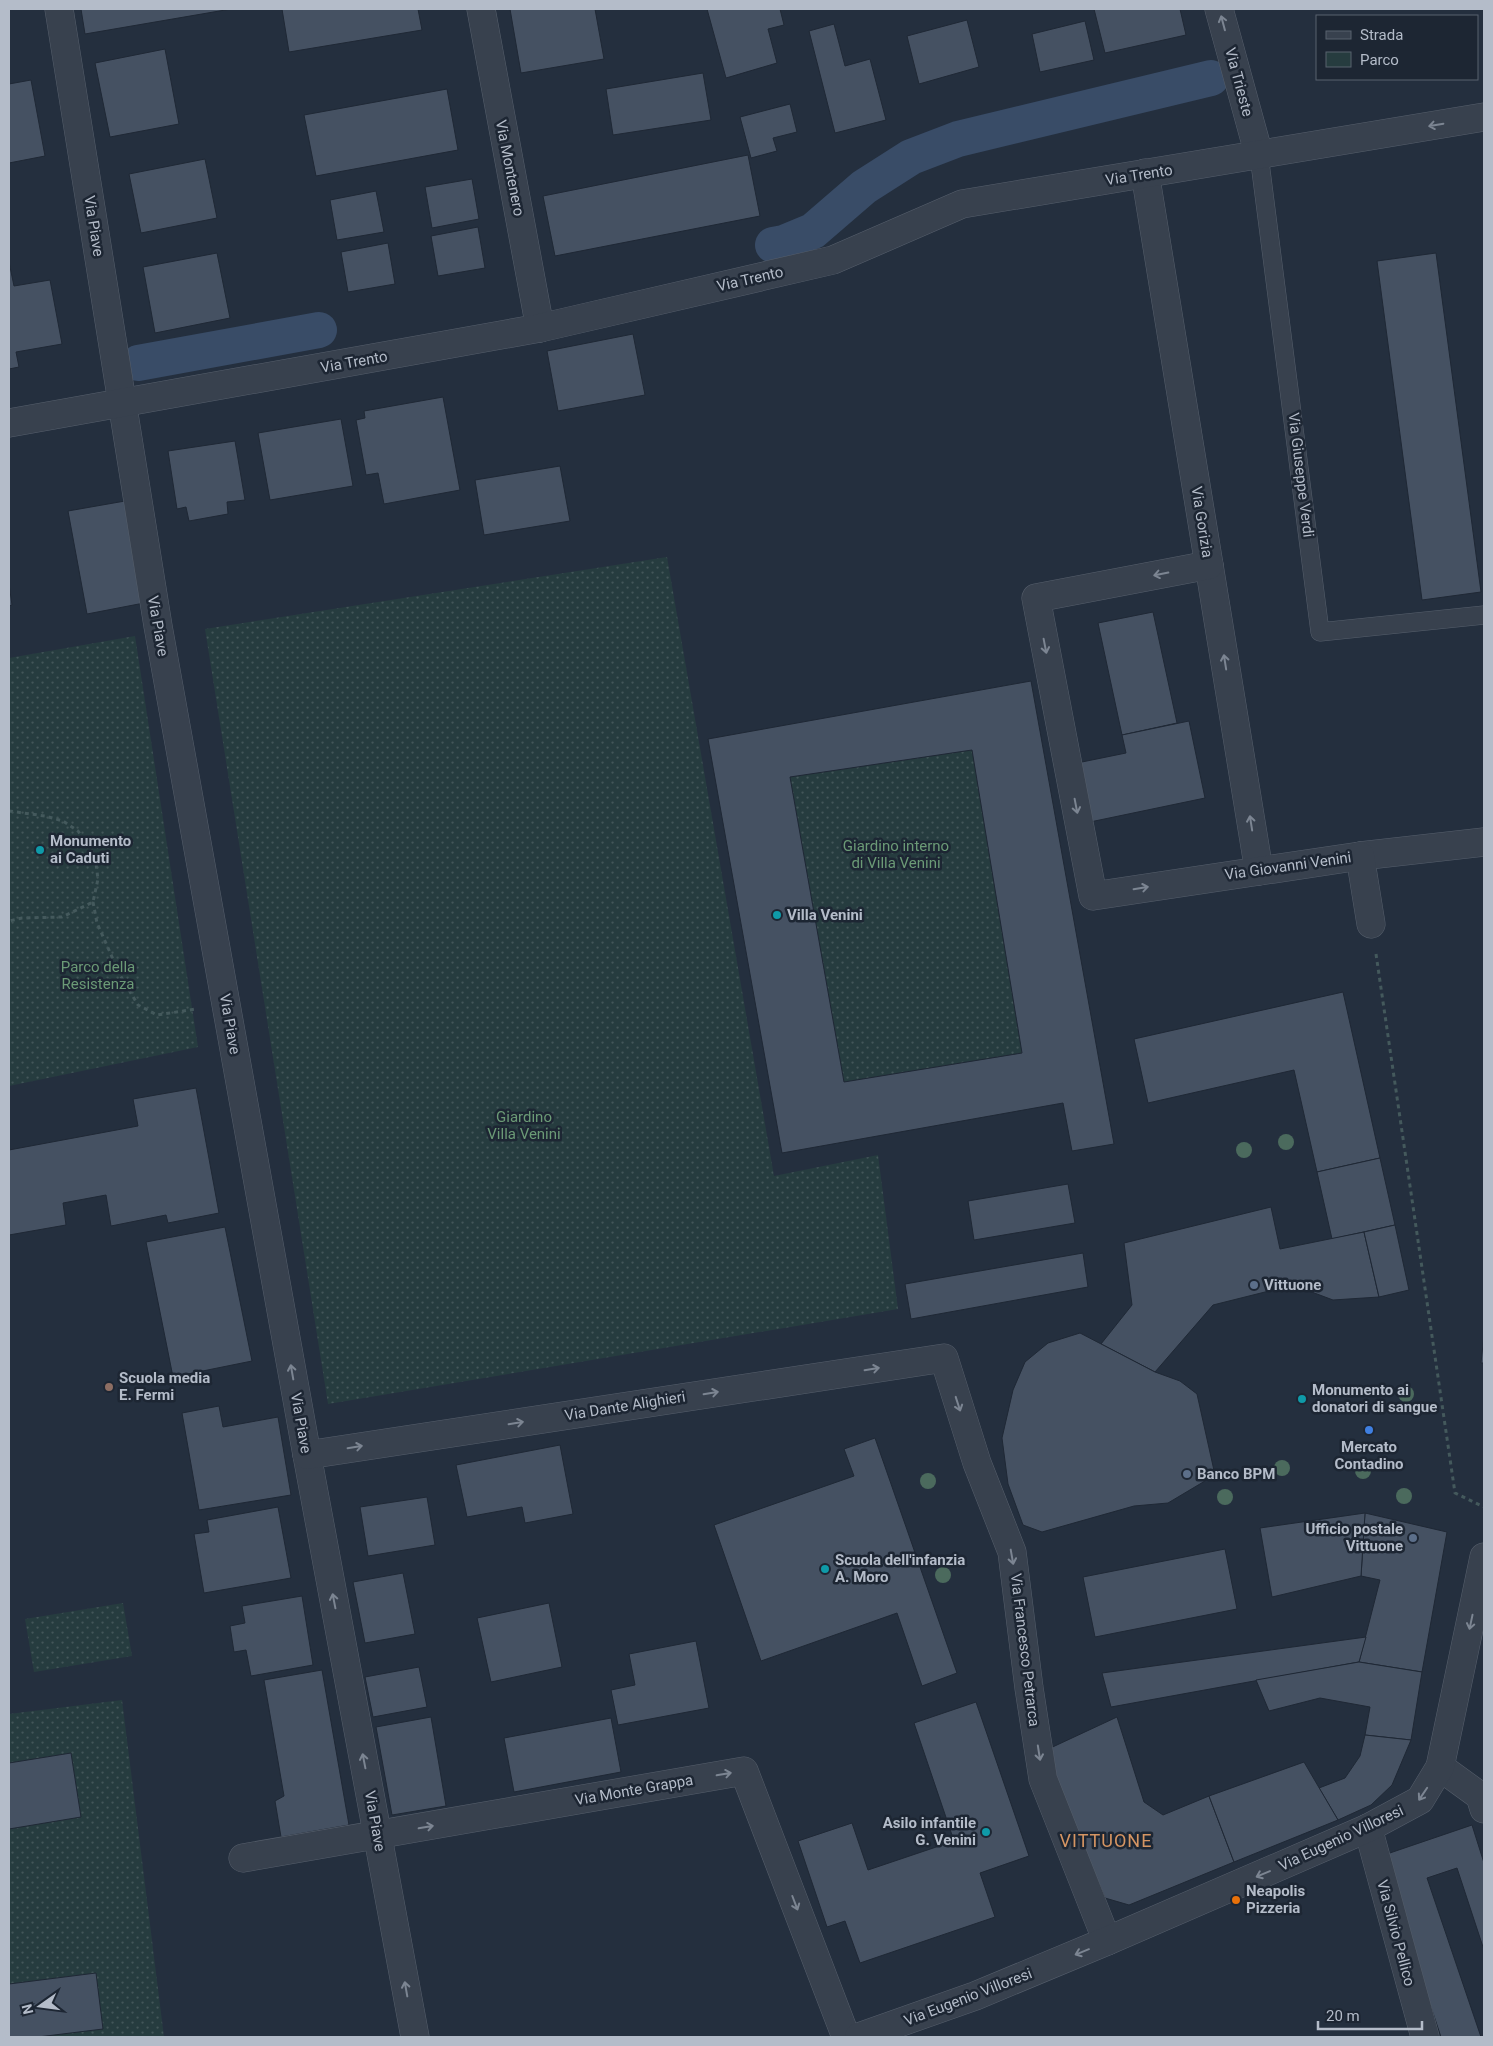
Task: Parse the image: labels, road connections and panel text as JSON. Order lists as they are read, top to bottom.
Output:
{
  "streets": {
    "street": [
      "Via Trieste",
      "Via Montenero",
      "Via Trento",
      "Via Piave",
      "Via Gorizia",
      "Via Giovanni Venini",
      "Via Dante Alighieri",
      "Via Francesco Petrarca",
      "Via Monte Grappa",
      "Via Eugenio Villoresi",
      "Via Silvio Pellico"
    ],
    "lane": ["Via Giuseppe Verdi"]
  },
  "crossings": [
    ["Via Trieste", "Via Trento"],
    ["Via Trieste", "Via Giuseppe Verdi"],
    ["Via Montenero", "Via Trento"],
    ["Via Trento", "Via Piave"],
    ["Via Trento", "Via Giuseppe Verdi"],
    ["Via Trento", "Via Gorizia"],
    ["Via Piave", "Via Dante Alighieri"],
    ["Via Piave", "Via Monte Grappa"],
    ["Via Gorizia", "Via Giovanni Venini"],
    ["Via Dante Alighieri", "Via Francesco Petrarca"],
    ["Via Francesco Petrarca", "Via Eugenio Villoresi"],
    ["Via Eugenio Villoresi", "Via Silvio Pellico"]
  ],
  "one_way": [
    "Via Trieste",
    "Via Piave",
    "Via Gorizia",
    "Via Dante Alighieri",
    "Via Francesco Petrarca",
    "Via Eugenio Villoresi"
  ],
  "districts": ["VITTUONE"],
  "parks": ["Giardino interno di Villa Venini", "Parco della Resistenza", "Giardino Villa Venini"],
  "places": [
    "Monumento ai Caduti",
    "Villa Venini",
    "Vittuone",
    "Scuola media E. Fermi",
    "Monumento ai donatori di sangue",
    "Mercato Contadino",
    "Banco BPM",
    "Ufficio postale Vittuone",
    "Scuola dell'infanzia A. Moro",
    "Asilo infantile G. Venini",
    "Neapolis Pizzeria"
  ],
  "legend": ["Strada", "Parco"],
  "scale_bar": "20 m",
  "north": "left"
}
